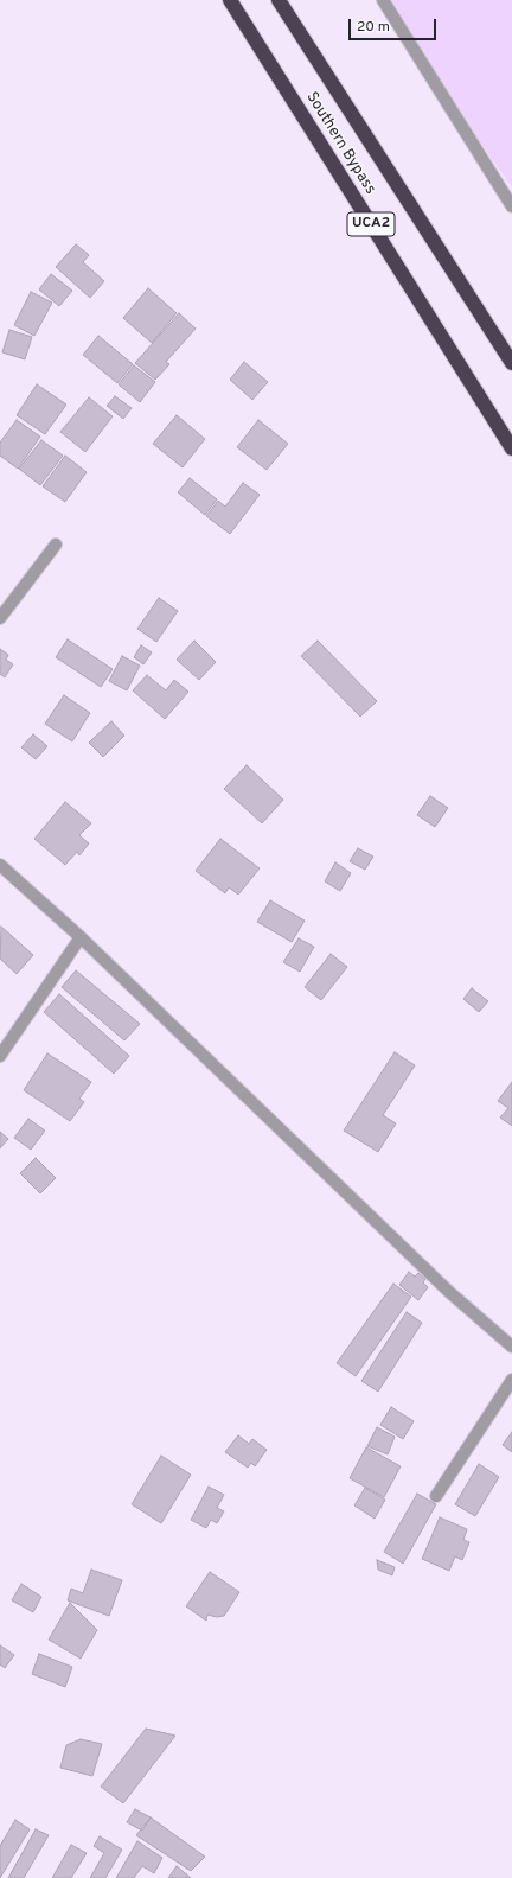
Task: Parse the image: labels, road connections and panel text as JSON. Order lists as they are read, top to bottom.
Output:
{
  "streets": {
    "highway": ["Southern Bypass", "UCA2"]
  },
  "scale_bar": "20 m"
}
